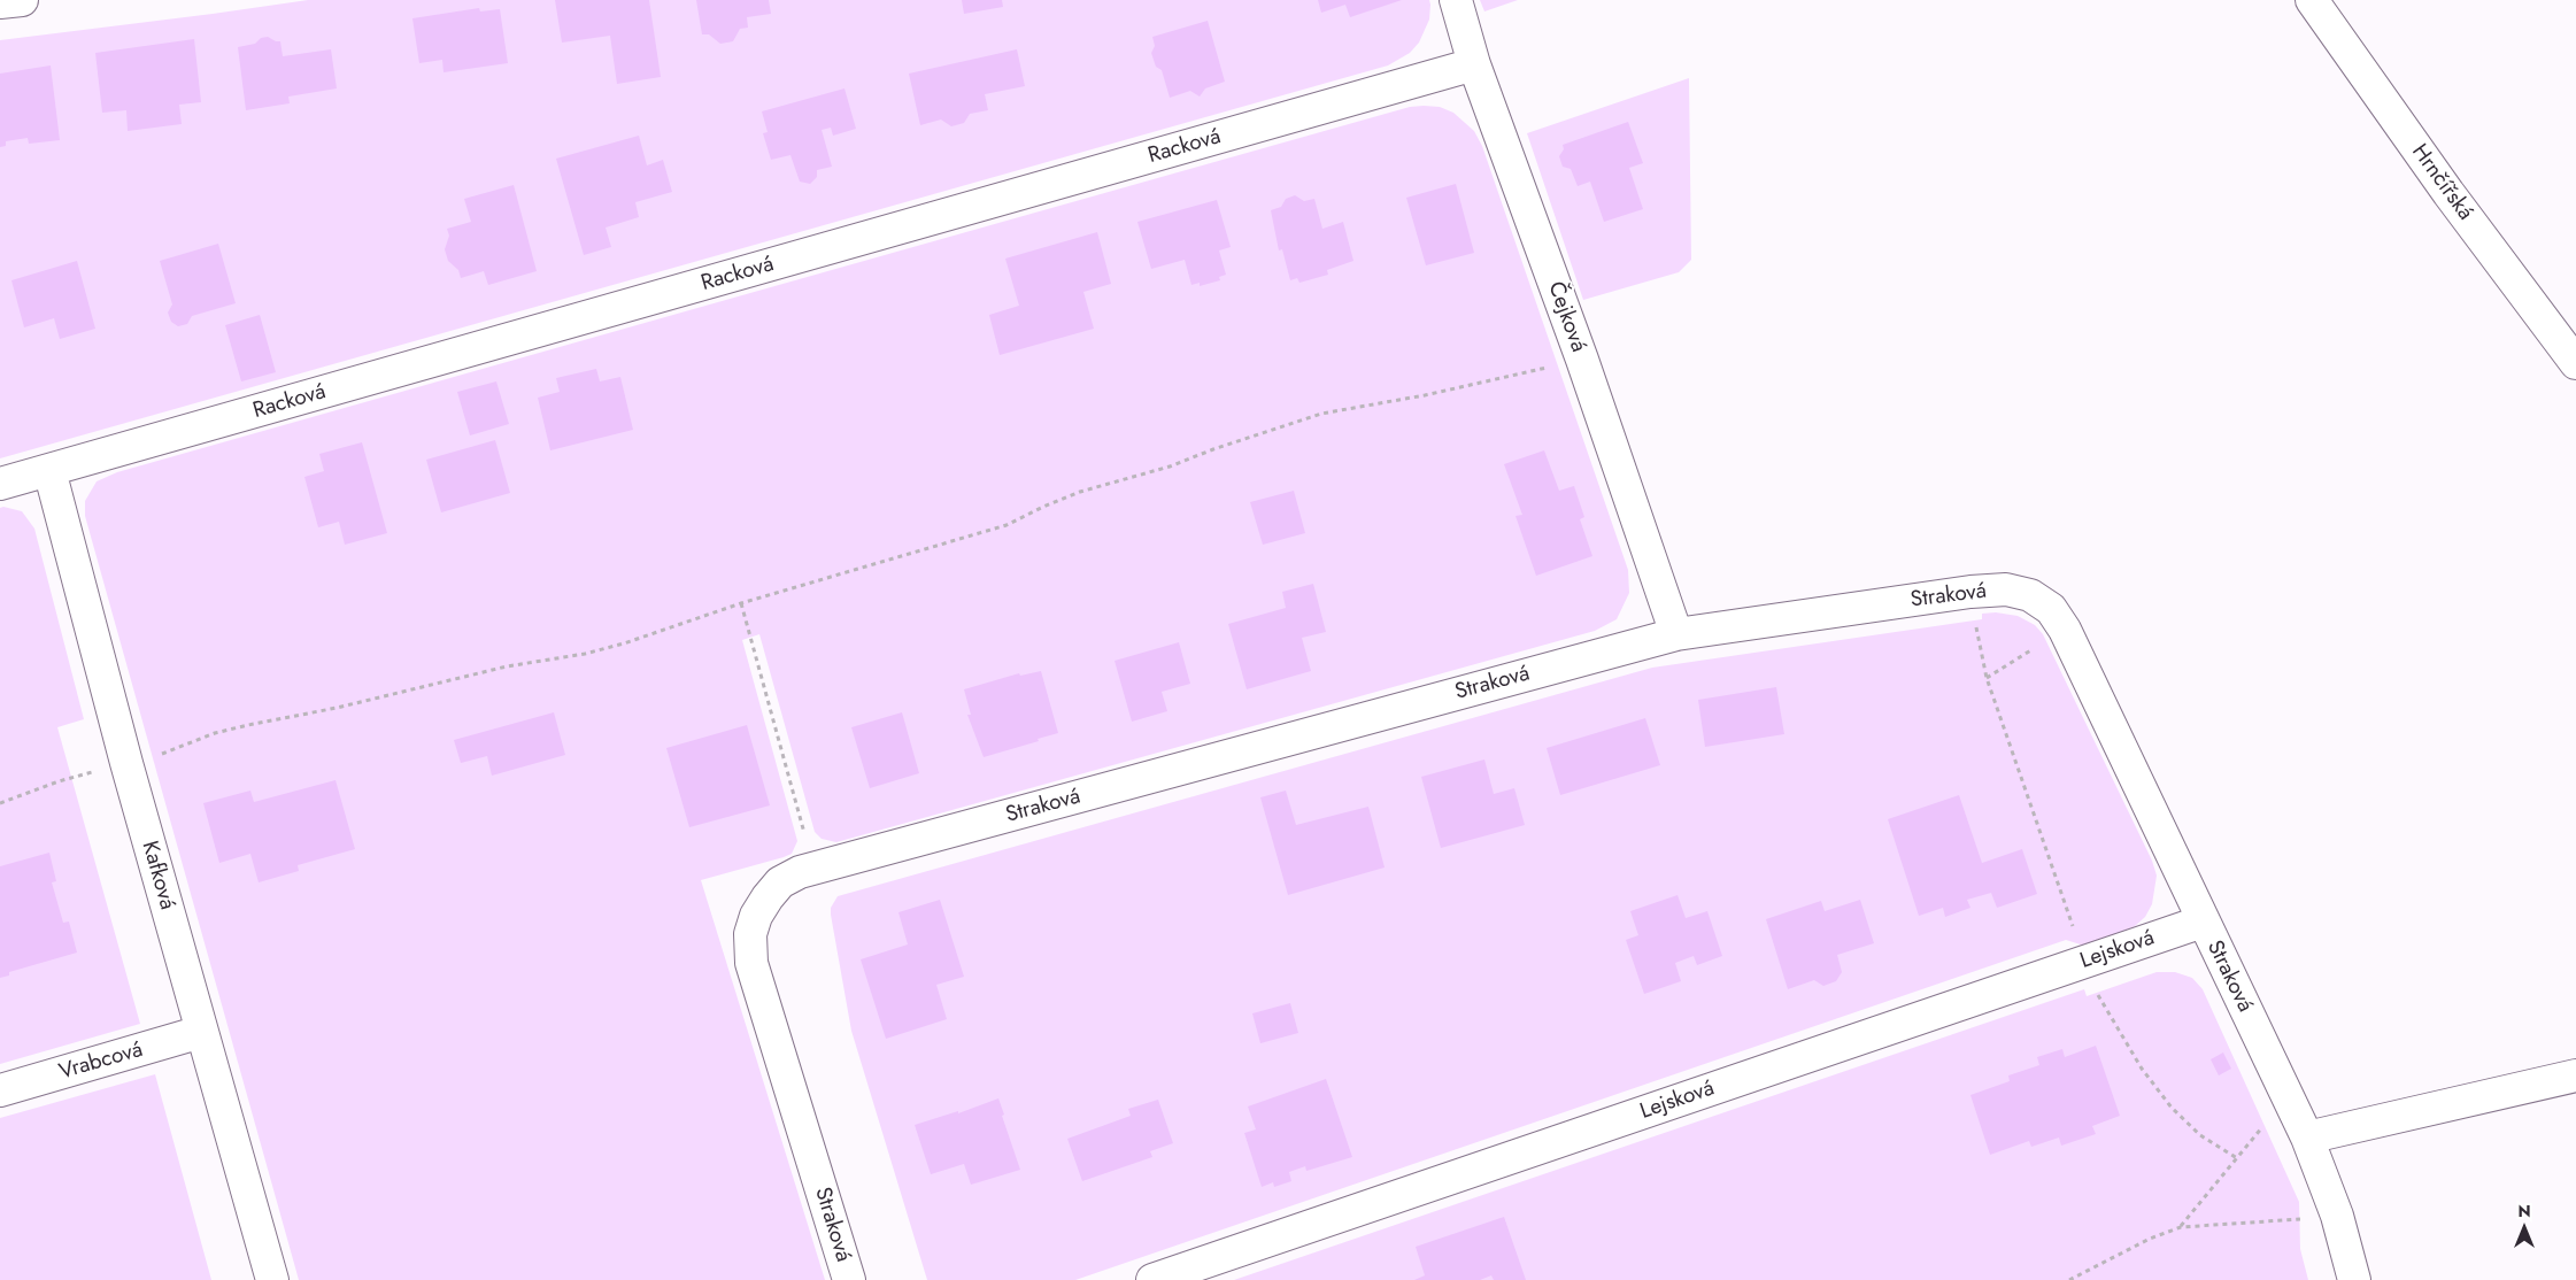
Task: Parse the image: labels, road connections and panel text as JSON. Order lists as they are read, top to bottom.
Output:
{
  "streets": {
    "street": [
      "Racková",
      "Hrnčířská",
      "Čejková",
      "Straková",
      "Kafková",
      "Lejsková",
      "Vrabcová"
    ]
  },
  "crossings": [
    ["Racková", "Čejková"],
    ["Racková", "Kafková"],
    ["Čejková", "Straková"],
    ["Straková", "Lejsková"],
    ["Kafková", "Vrabcová"]
  ],
  "north": "top"
}
